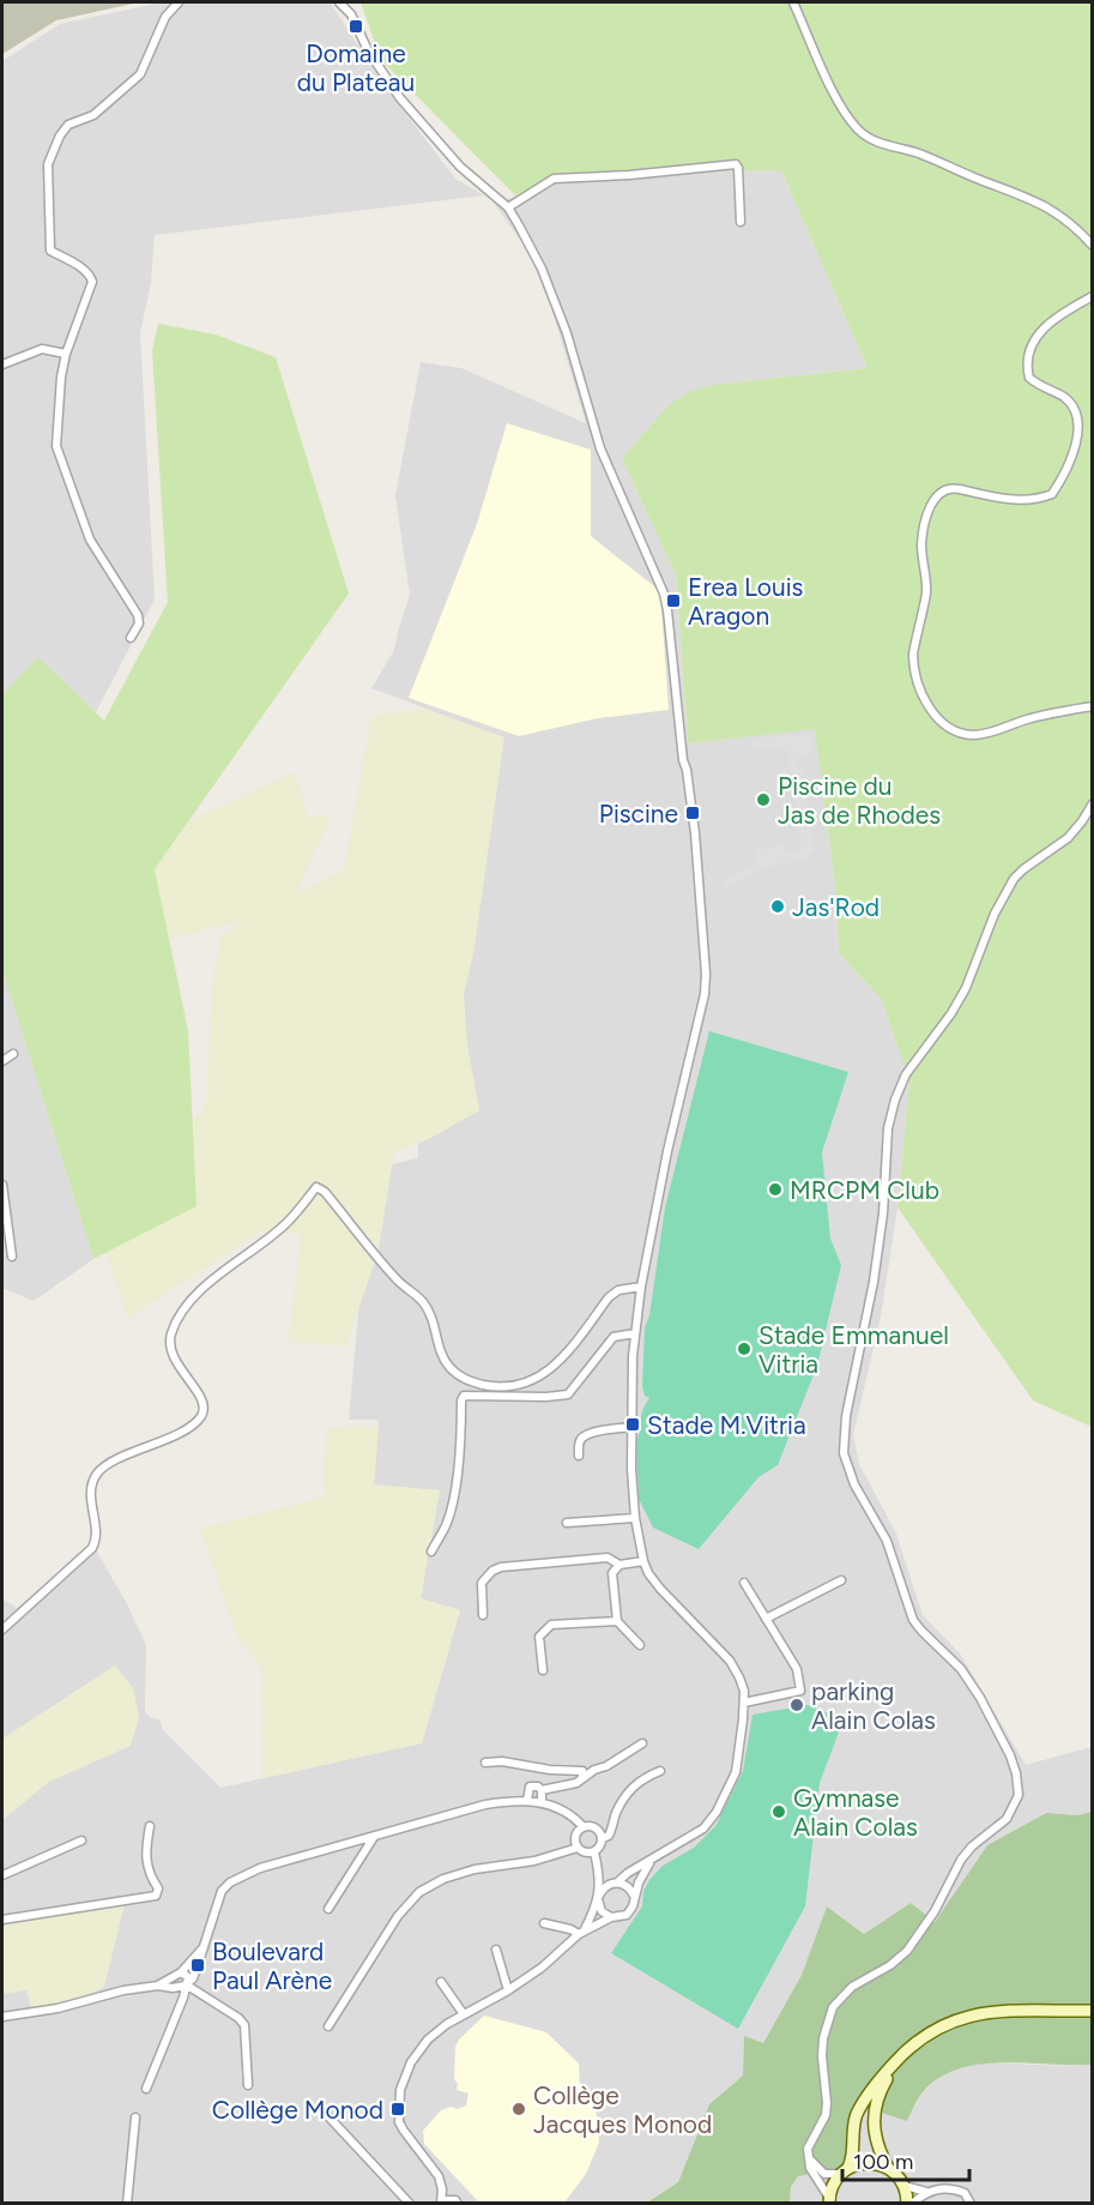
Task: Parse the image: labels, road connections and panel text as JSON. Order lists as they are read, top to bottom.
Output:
{
  "places": {
    "transit": [
      "Domaine du Plateau",
      "Erea Louis Aragon",
      "Piscine",
      "Stade M.Vitria",
      "Boulevard Paul Arène",
      "Collège Monod"
    ],
    "other": [
      "Piscine du Jas de Rhodes",
      "Jas'Rod",
      "MRCPM Club",
      "Stade Emmanuel Vitria",
      "parking Alain Colas",
      "Gymnase Alain Colas",
      "Collège Jacques Monod"
    ]
  },
  "scale_bar": "100 m"
}
